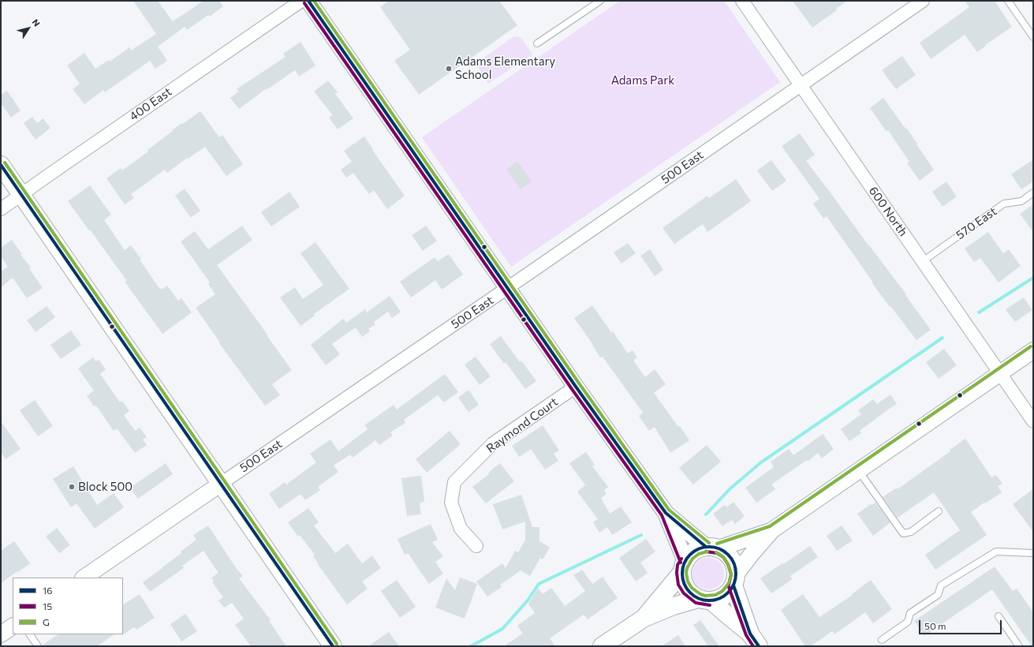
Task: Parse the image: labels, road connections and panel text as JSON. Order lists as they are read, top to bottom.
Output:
{
  "streets": {
    "street": [
      "400 East",
      "500 East",
      "600 North",
      "Raymond Court"
    ],
    "lane": ["570 East"]
  },
  "crossings": [
    ["500 East", "600 North"],
    ["600 North", "570 East"]
  ],
  "parks": ["Adams Park"],
  "places": ["Adams Elementary School", "Block 500"],
  "lines": ["transit line 16", "transit line G", "transit line 15"],
  "legend": ["16", "15", "G"],
  "scale_bar": "50 m",
  "north": "top right"
}
